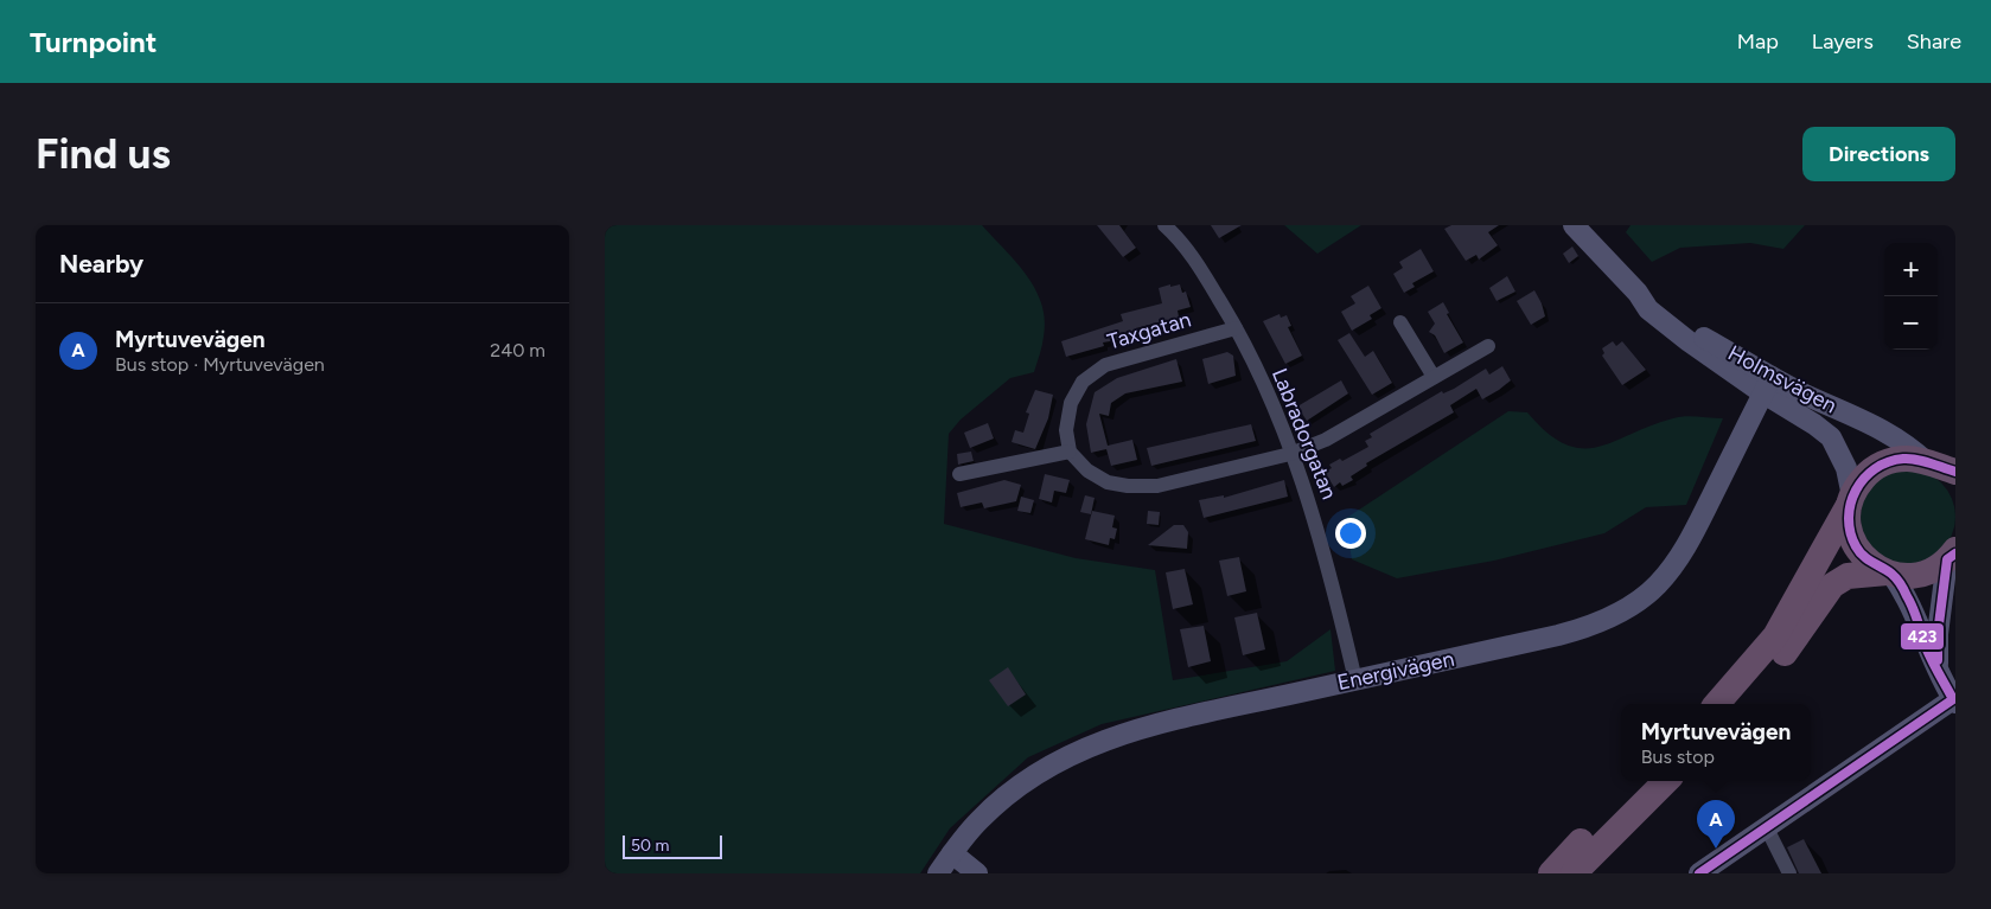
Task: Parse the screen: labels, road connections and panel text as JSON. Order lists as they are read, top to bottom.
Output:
{
  "streets": {
    "street": [
      "Taxgatan",
      "Holmsvägen",
      "Labradorgatan",
      "Energivägen"
    ]
  },
  "crossings": [
    ["Taxgatan", "Labradorgatan"],
    ["Holmsvägen", "Energivägen"],
    ["Labradorgatan", "Energivägen"]
  ],
  "lines": ["transit line 423"],
  "scale_bar": "50 m",
  "page": {
    "header": "Turnpoint",
    "nav": ["Map", "Layers", "Share"],
    "buttons": "Directions",
    "title": "Find us",
    "heading": "Nearby",
    "map_buttons": ["+", "−"],
    "list": [
      {
        "mark": "A",
        "name": "Myrtuvevägen",
        "note": "Bus stop · Myrtuvevägen",
        "value": "240 m"
      }
    ],
    "popup": ["Myrtuvevägen", "Bus stop"],
    "pins": "A",
    "scale": "50 m"
  }
}
